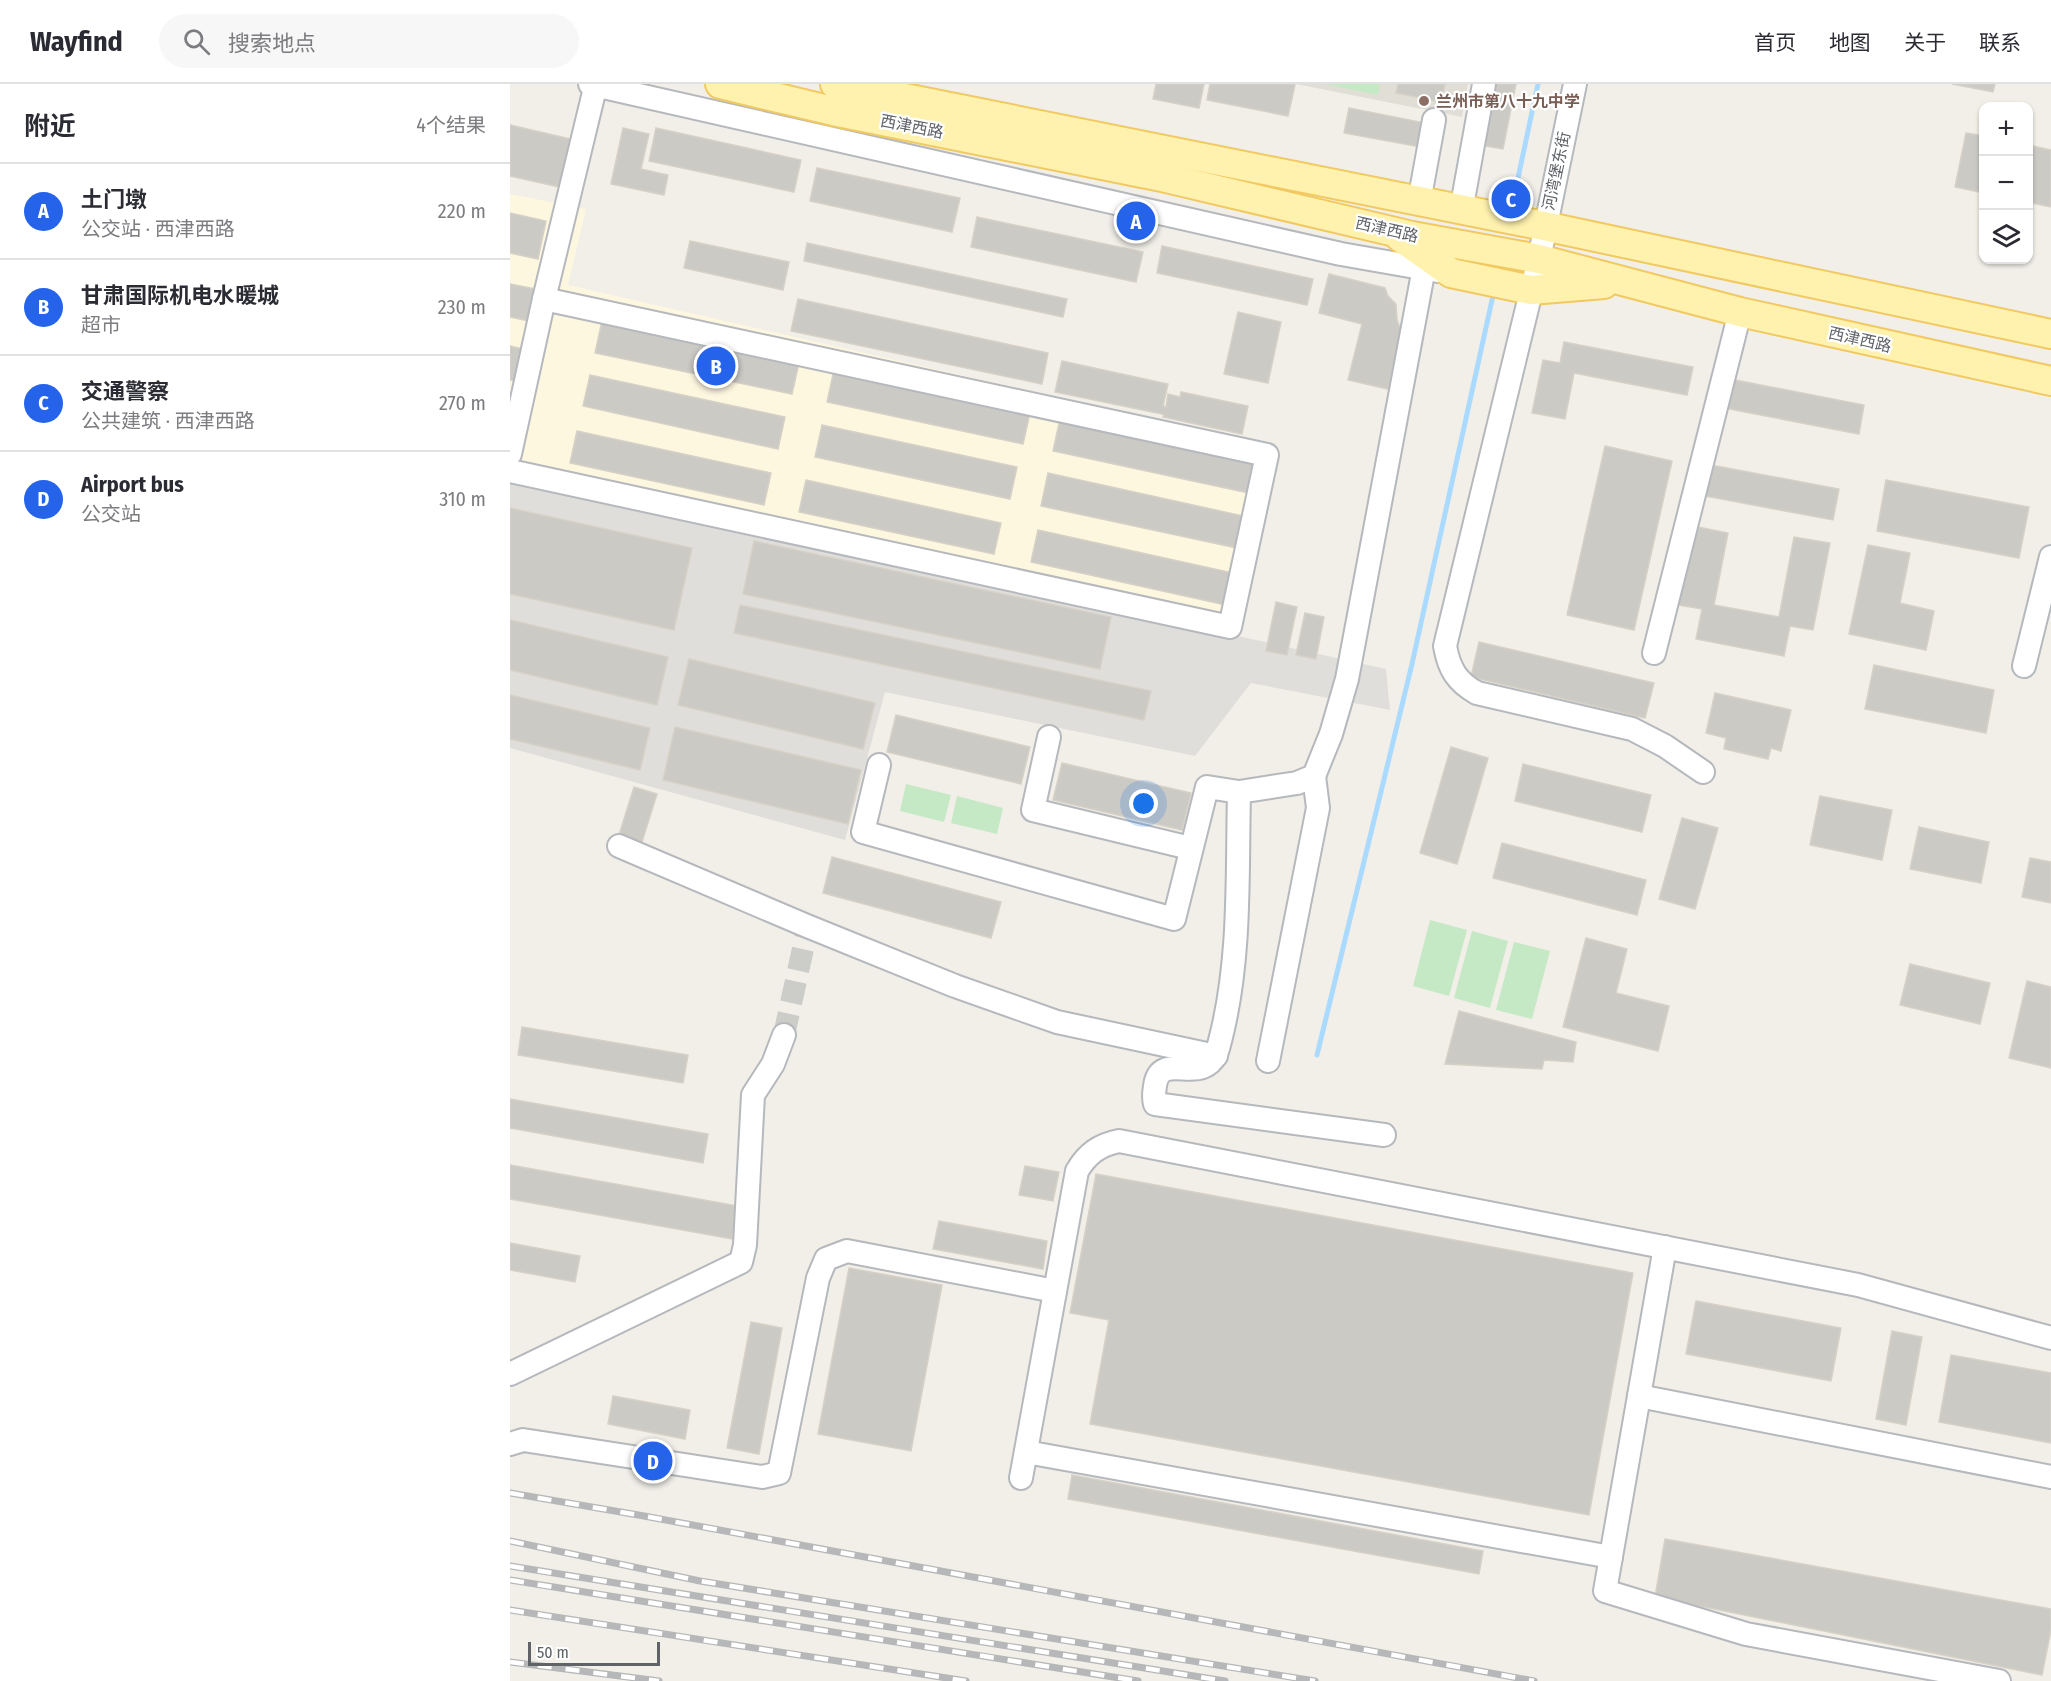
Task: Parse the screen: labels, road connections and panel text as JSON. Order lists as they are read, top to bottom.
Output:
{
  "streets": {
    "main road": ["西津西路"],
    "street": ["河湾堡东街"]
  },
  "crossings": [
    ["西津西路", "河湾堡东街"]
  ],
  "places": ["兰州市第八十九中学"],
  "scale_bar": "50 m",
  "page": {
    "header": "Wayfind",
    "search": "搜索地点",
    "nav": [
      "首页",
      "地图",
      "关于",
      "联系"
    ],
    "heading": ["附近", "4个结果"],
    "map_buttons": ["+", "−"],
    "list": [
      {
        "mark": "A",
        "name": "土门墩",
        "note": "公交站 · 西津西路",
        "value": "220 m"
      },
      {
        "mark": "B",
        "name": "甘肃国际机电水暖城",
        "note": "超市",
        "value": "230 m"
      },
      {
        "mark": "C",
        "name": "交通警察",
        "note": "公共建筑 · 西津西路",
        "value": "270 m"
      },
      {
        "mark": "D",
        "name": "Airport bus",
        "note": "公交站",
        "value": "310 m"
      }
    ],
    "pins": [
      "C",
      "A",
      "B",
      "D"
    ],
    "scale": "50 m"
  }
}
